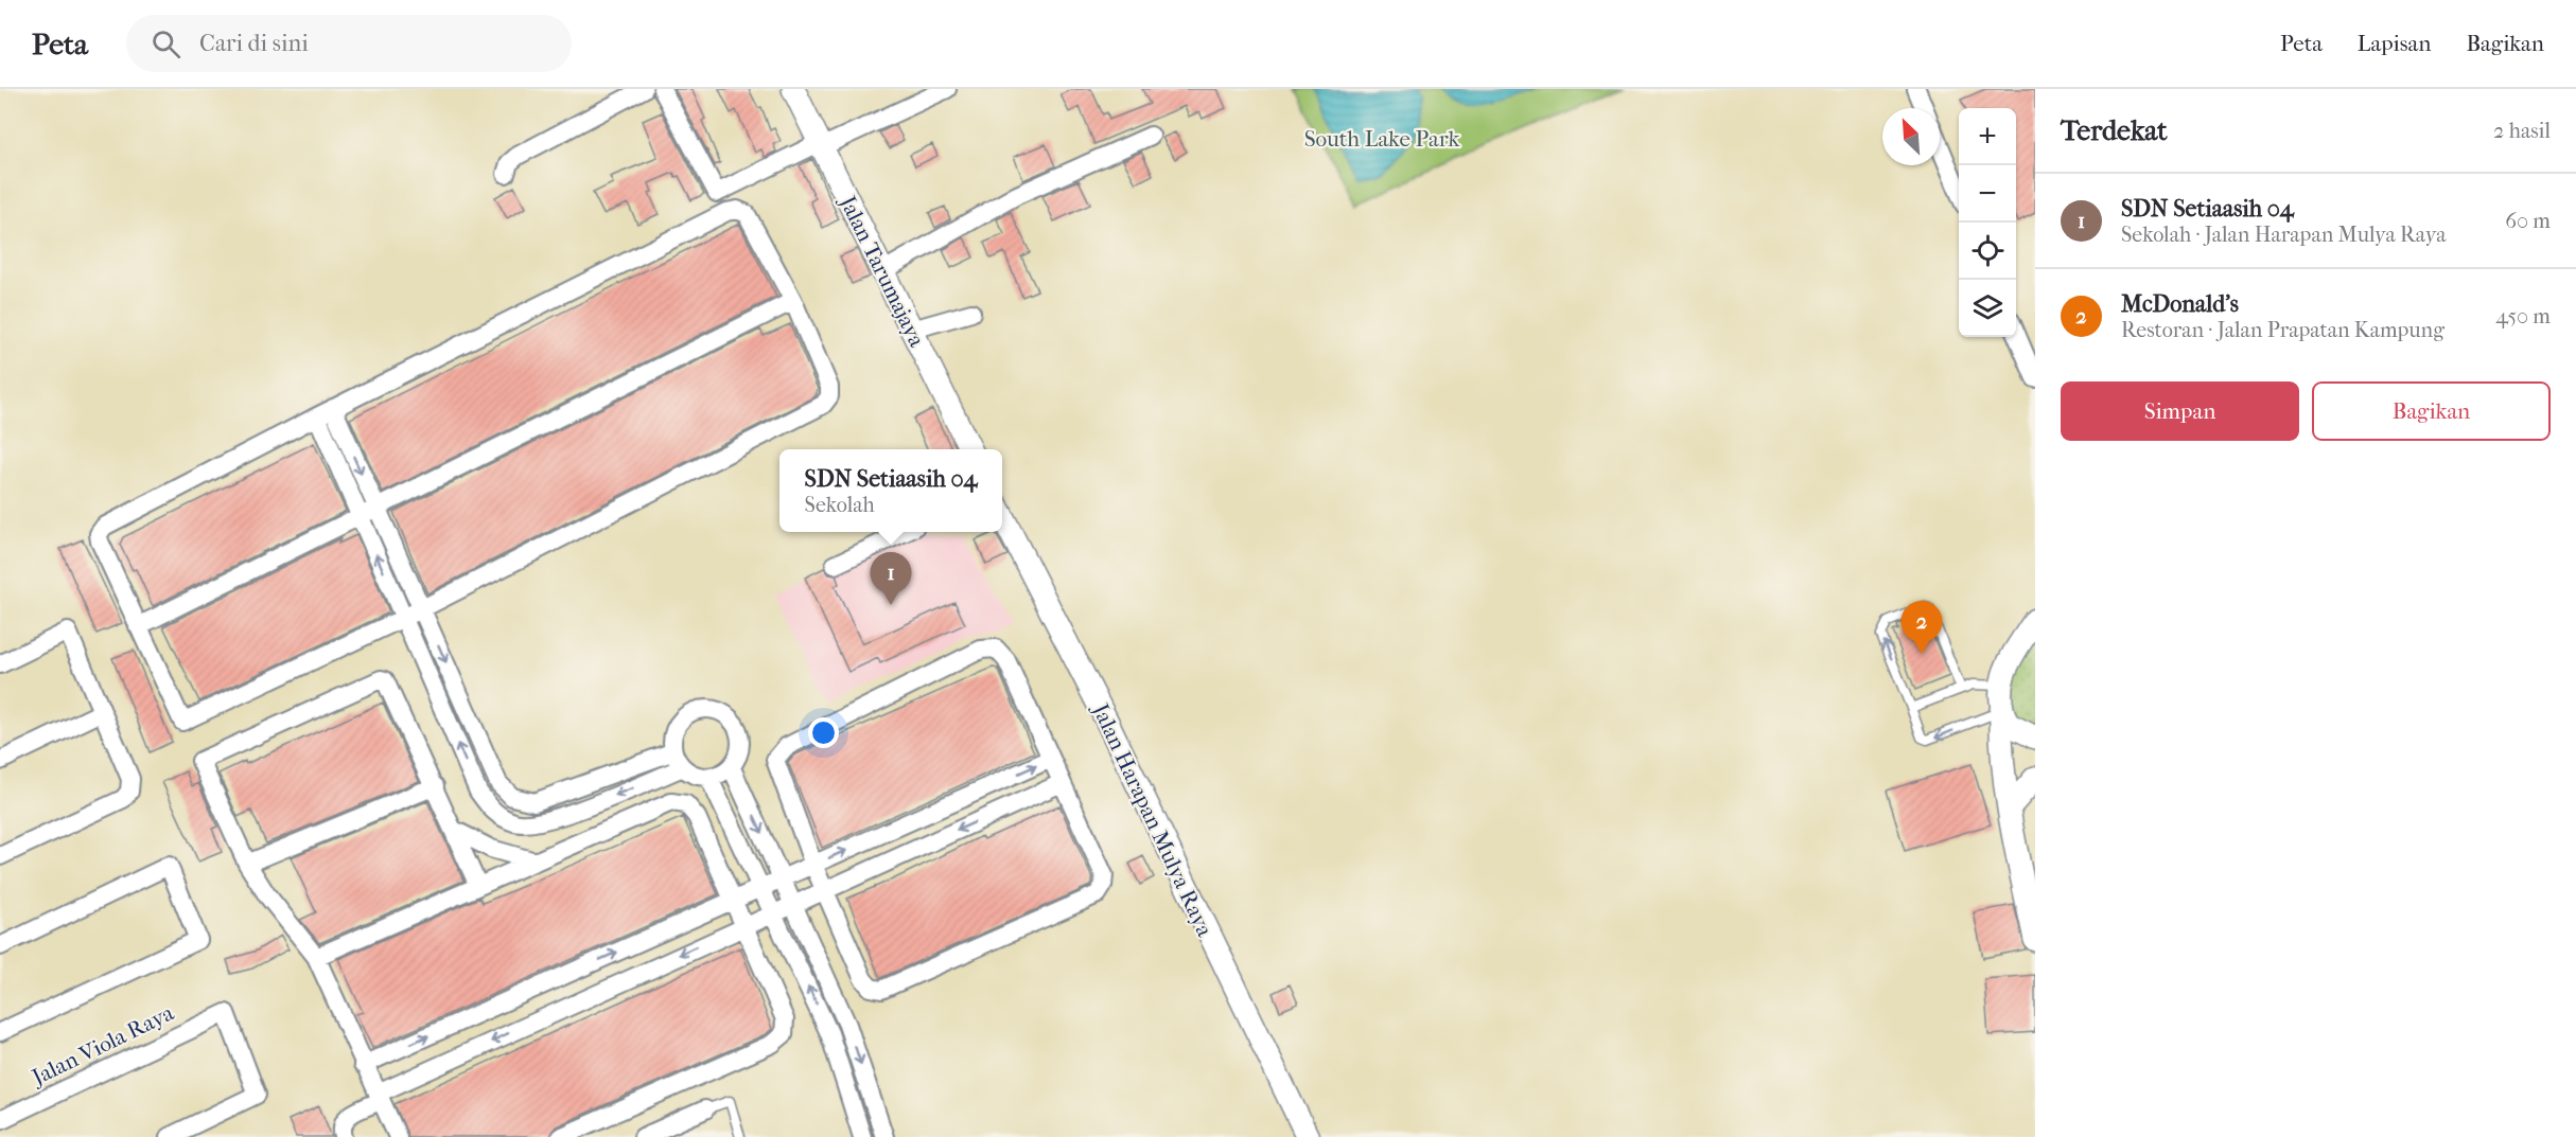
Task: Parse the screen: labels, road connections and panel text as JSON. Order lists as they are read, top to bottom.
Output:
{
  "streets": {
    "street": ["Jalan Tarumajaya", "Jalan Harapan Mulya Raya", "Jalan Viola Raya"]
  },
  "parks": ["South Lake Park"],
  "north": "top left",
  "page": {
    "header": "Peta",
    "search": "Cari di sini",
    "nav": ["Peta", "Lapisan", "Bagikan"],
    "heading": ["Terdekat", "2 hasil"],
    "map_buttons": ["+", "−"],
    "list": [
      {
        "mark": "1",
        "name": "SDN Setiaasih 04",
        "note": "Sekolah · Jalan Harapan Mulya Raya",
        "value": "60 m"
      },
      {
        "mark": "2",
        "name": "McDonald's",
        "note": "Restoran · Jalan Prapatan Kampung",
        "value": "450 m"
      }
    ],
    "buttons": ["Simpan", "Bagikan"],
    "popup": ["SDN Setiaasih 04", "Sekolah"],
    "pins": ["1", "2"]
  }
}
